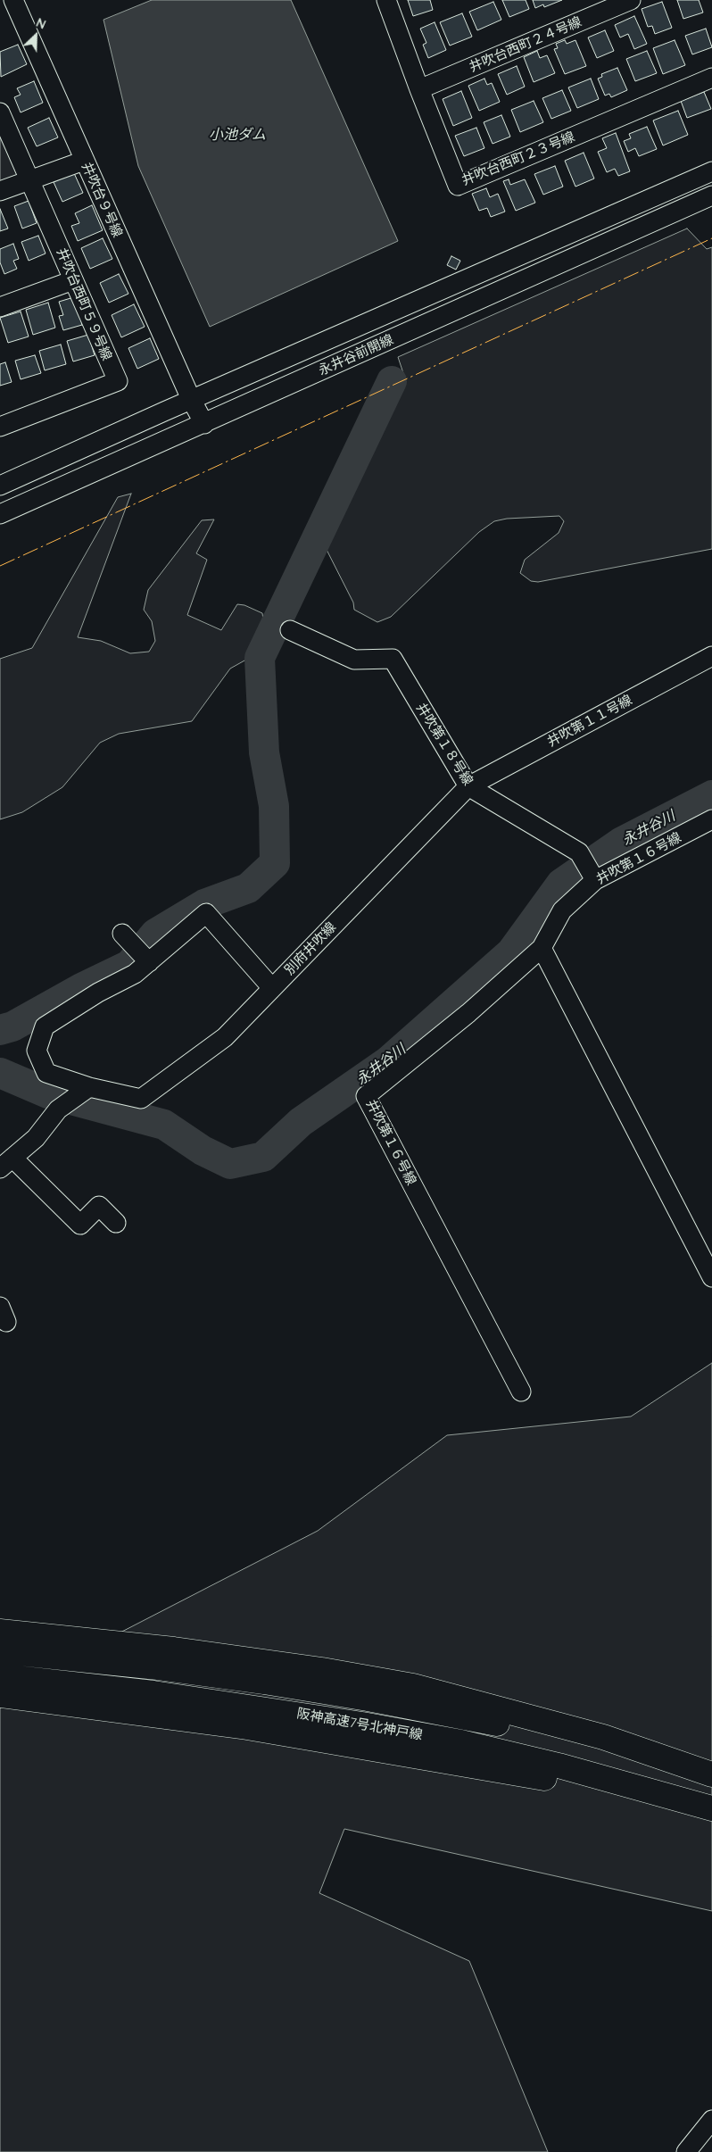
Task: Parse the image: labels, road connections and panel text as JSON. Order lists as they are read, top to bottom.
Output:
{
  "streets": {
    "highway": ["阪神高速7号北神戸線"],
    "street": [
      "井吹台西町２４号線",
      "井吹台西町２３号線",
      "井吹台９号線",
      "井吹台西町５９号線",
      "永井谷前開線",
      "井吹第１１号線",
      "井吹第１８号線",
      "井吹第１６号線",
      "別府井吹線"
    ]
  },
  "crossings": [
    ["井吹台西町２４号線", "井吹台西町２３号線"],
    ["井吹台９号線", "永井谷前開線"],
    ["井吹第１１号線", "井吹第１８号線"],
    ["井吹第１１号線", "別府井吹線"],
    ["井吹第１８号線", "井吹第１６号線"],
    ["井吹第１８号線", "別府井吹線"]
  ],
  "water": ["小池ダム", "永井谷川"],
  "north": "top right"
}
